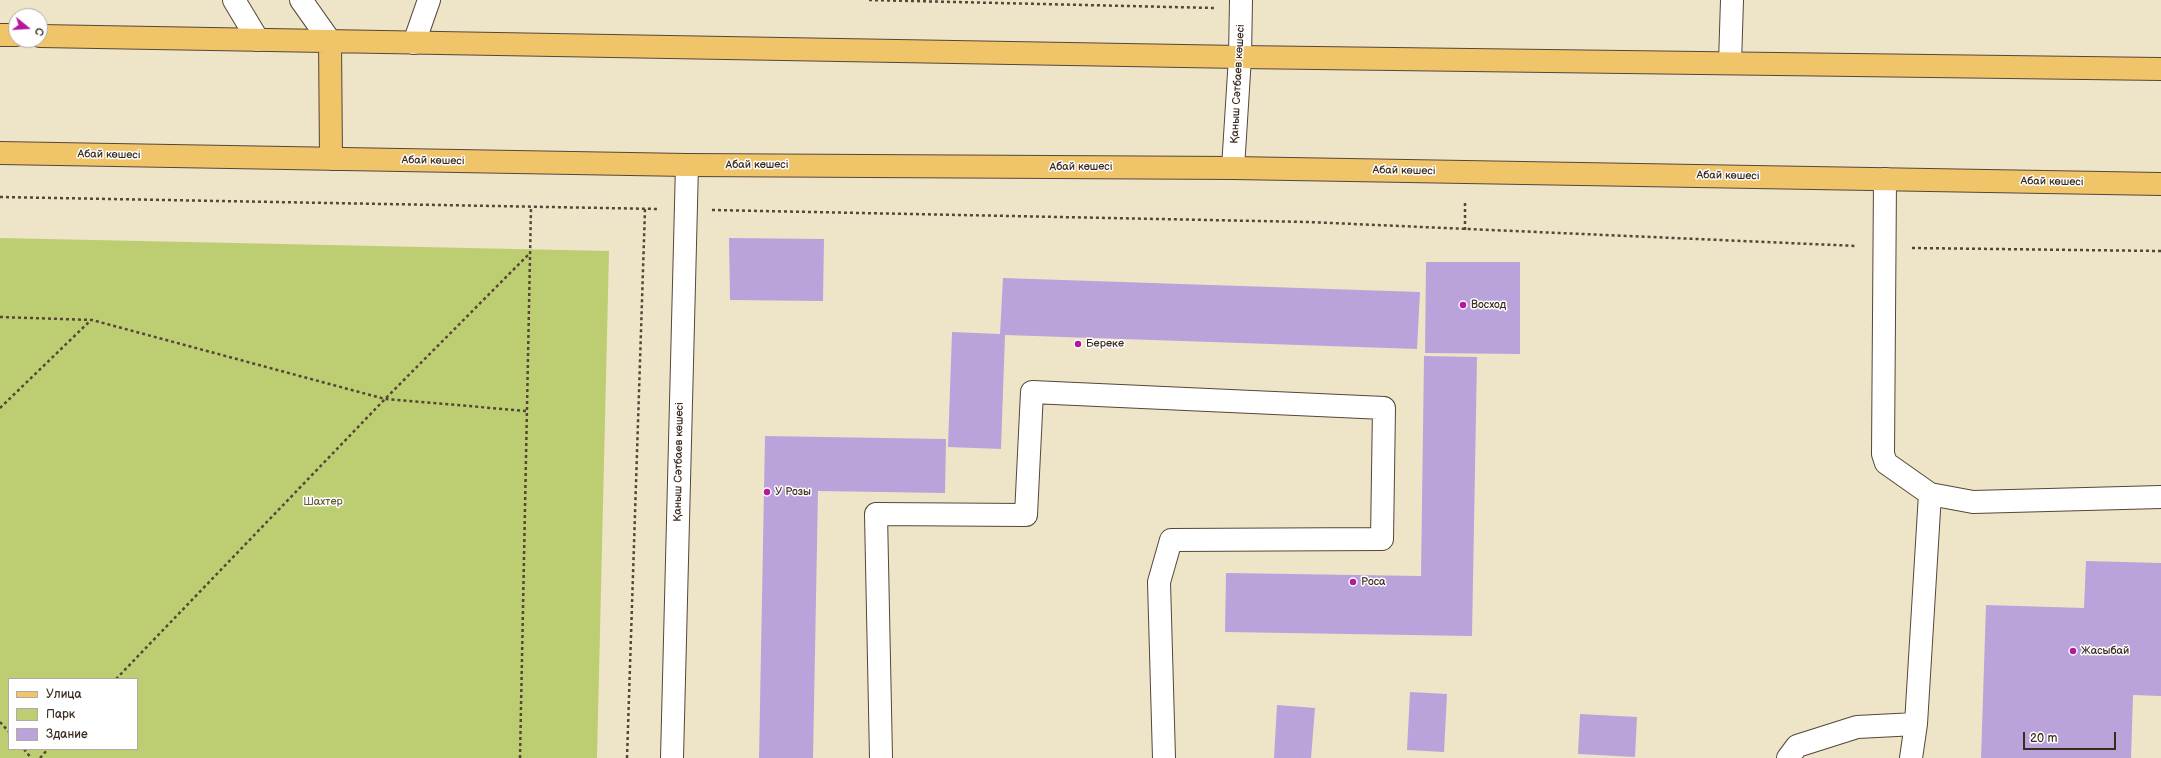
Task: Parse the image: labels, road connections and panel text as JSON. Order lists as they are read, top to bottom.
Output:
{
  "streets": {
    "main road": ["Абай көшесі"],
    "street": ["Қаныш Сәтбаев көшесі"]
  },
  "crossings": [
    ["Қаныш Сәтбаев көшесі", "Абай көшесі"]
  ],
  "parks": ["Шахтер"],
  "places": [
    "Восход",
    "Береке",
    "У Розы",
    "Роса",
    "Жасыбай"
  ],
  "legend": ["Улица", "Парк", "Здание"],
  "scale_bar": "20 m",
  "north": "right"
}
